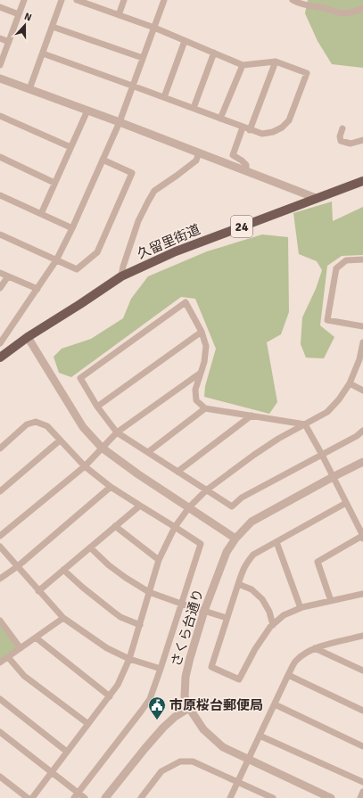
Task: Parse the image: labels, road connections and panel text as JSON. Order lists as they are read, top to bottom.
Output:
{
  "streets": {
    "main road": ["24", "久留里街道"],
    "street": ["さくら台通り"]
  },
  "places": {
    "public building": ["市原桜台郵便局"]
  },
  "north": "top"
}
